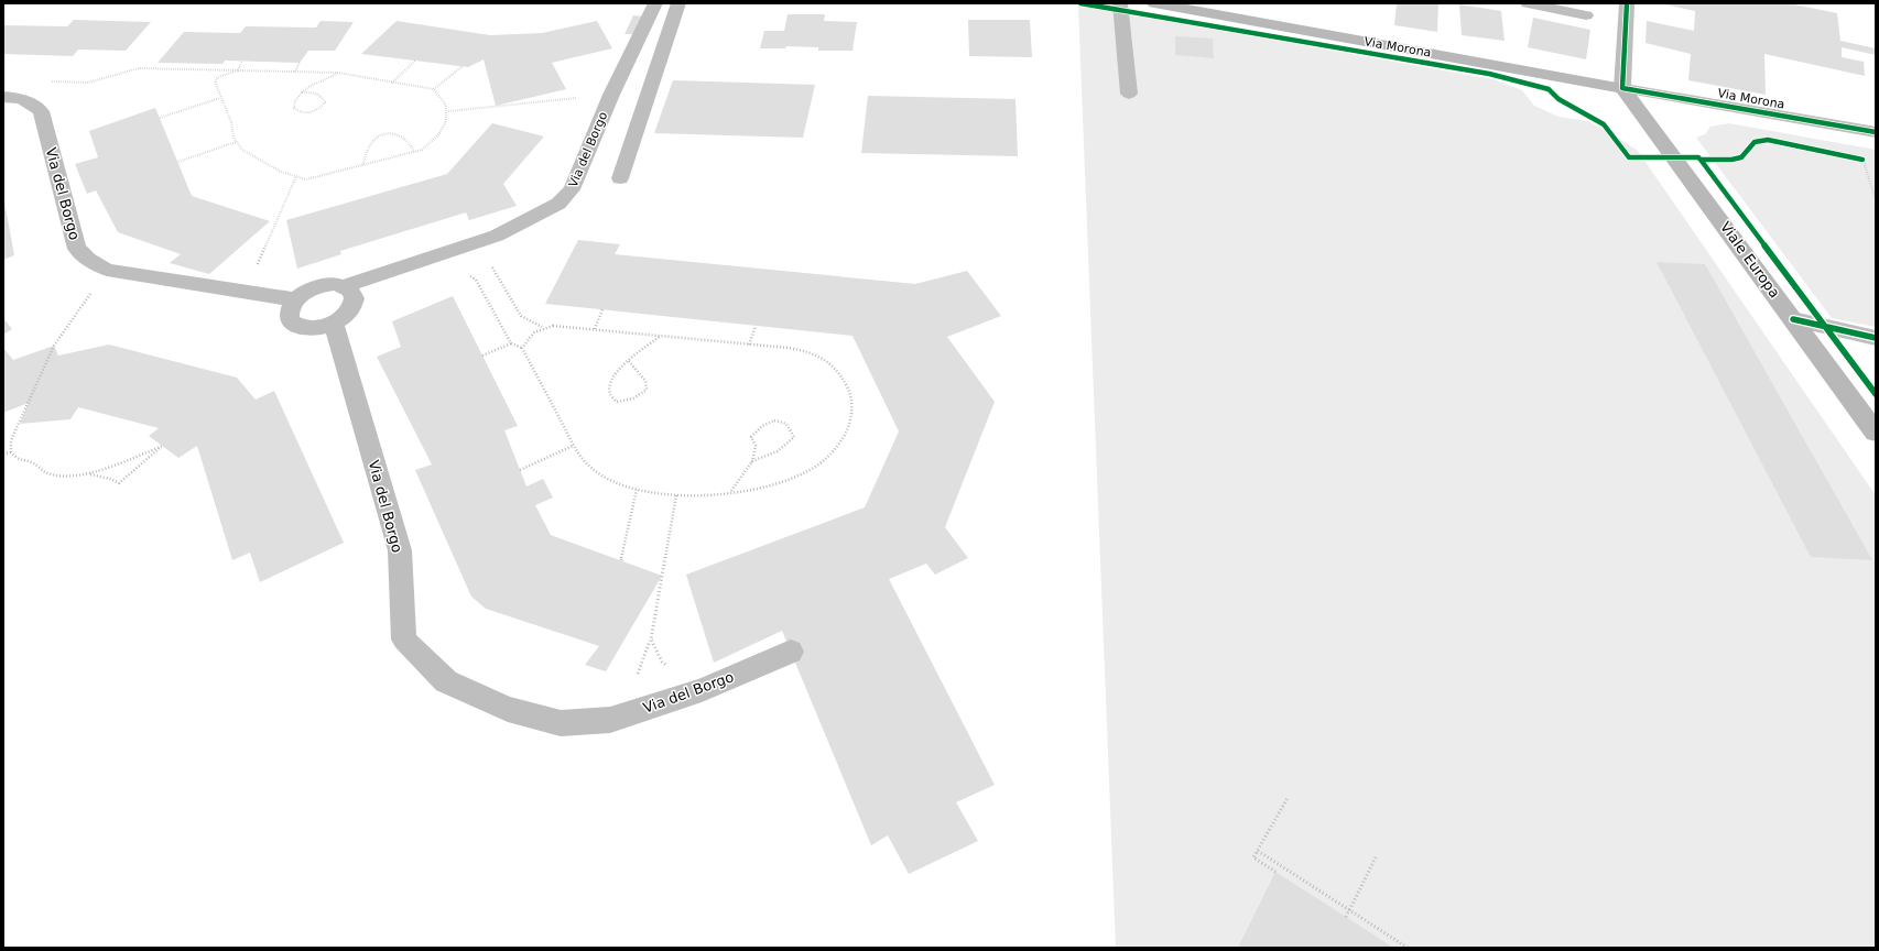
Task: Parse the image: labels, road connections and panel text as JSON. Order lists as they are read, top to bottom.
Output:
{
  "streets": {
    "main road": ["Via Morona", "Viale Europa"],
    "lane": ["Via del Borgo"]
  },
  "crossings": [
    ["Via Morona", "Viale Europa"]
  ]
}
